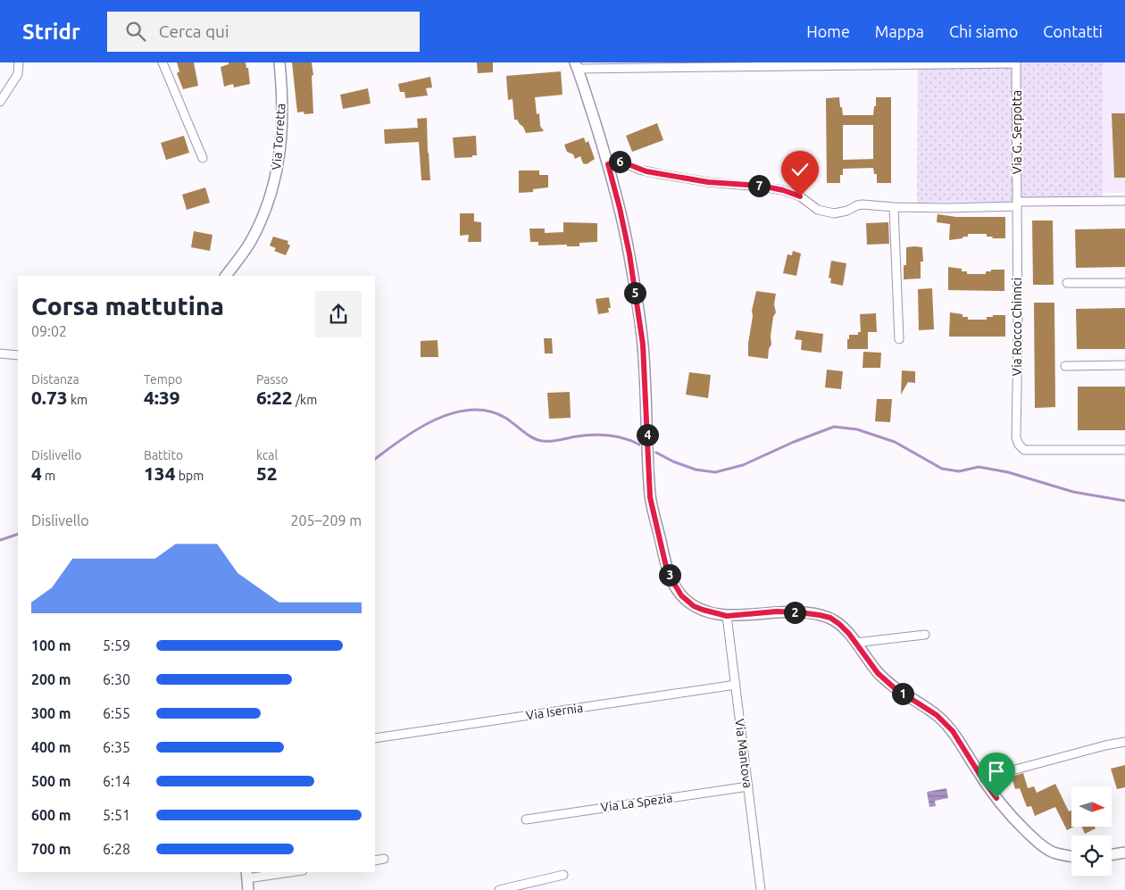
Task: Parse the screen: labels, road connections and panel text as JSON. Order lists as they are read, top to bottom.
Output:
{
  "streets": {
    "street": [
      "Via G. Serpotta",
      "Via Torretta",
      "Via Rocco Chinnci",
      "Via Isernia",
      "Via Mantova",
      "Via La Spezia"
    ]
  },
  "crossings": [
    ["Via G. Serpotta", "Via Rocco Chinnci"],
    ["Via Isernia", "Via Mantova"],
    ["Via Mantova", "Via La Spezia"]
  ],
  "north": "right",
  "page": {
    "header": "Stridr",
    "search": "Cerca qui",
    "nav": [
      "Home",
      "Mappa",
      "Chi siamo",
      "Contatti"
    ],
    "pins": [
      "6",
      "7",
      "5",
      "4",
      "3",
      "2",
      "1"
    ],
    "heading": ["Corsa mattutina", "09:02"],
    "stats": [
      ["Distanza", "0.73 km"],
      ["Tempo", "4:39"],
      ["Passo", "6:22 /km"],
      ["Dislivello", "4 m"],
      ["Battito", "134 bpm"],
      ["kcal", "52"]
    ],
    "chart": ["Dislivello", "205–209 m"],
    "list": [
      {
        "name": "100 m",
        "note": "5:59"
      },
      {
        "name": "200 m",
        "note": "6:30"
      },
      {
        "name": "300 m",
        "note": "6:55"
      },
      {
        "name": "400 m",
        "note": "6:35"
      },
      {
        "name": "500 m",
        "note": "6:14"
      },
      {
        "name": "600 m",
        "note": "5:51"
      },
      {
        "name": "700 m",
        "note": "6:28"
      }
    ]
  }
}
